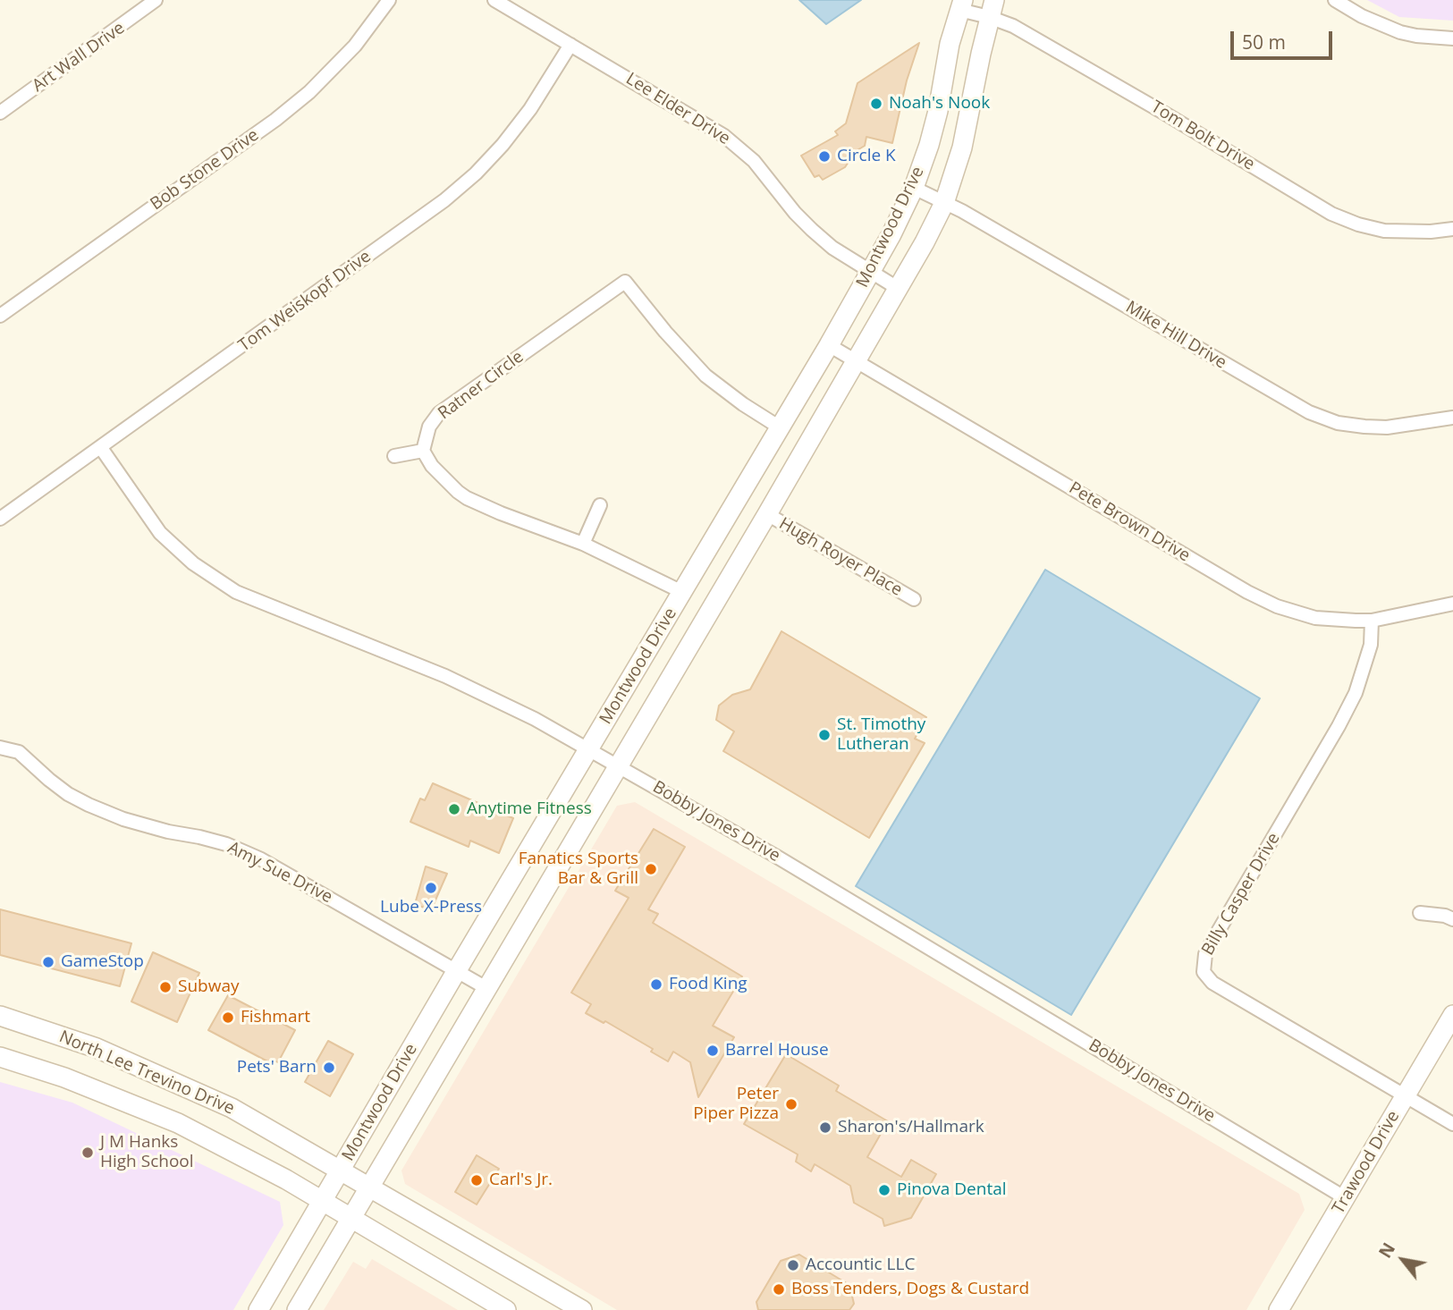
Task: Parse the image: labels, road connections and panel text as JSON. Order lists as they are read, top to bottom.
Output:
{
  "streets": {
    "main road": ["Montwood Drive", "North Lee Trevino Drive", "Trawood Drive"],
    "street": [
      "Art Wall Drive",
      "Lee Elder Drive",
      "Tom Bolt Drive",
      "Bob Stone Drive",
      "Tom Weiskopf Drive",
      "Mike Hill Drive",
      "Ratner Circle",
      "Pete Brown Drive",
      "Hugh Royer Place",
      "Bobby Jones Drive",
      "Amy Sue Drive",
      "Billy Casper Drive"
    ]
  },
  "crossings": [
    ["Lee Elder Drive", "Montwood Drive"],
    ["Lee Elder Drive", "Tom Weiskopf Drive"],
    ["Tom Bolt Drive", "Montwood Drive"],
    ["Montwood Drive", "Mike Hill Drive"],
    ["Montwood Drive", "Ratner Circle"],
    ["Montwood Drive", "Pete Brown Drive"],
    ["Montwood Drive", "Hugh Royer Place"],
    ["Montwood Drive", "Bobby Jones Drive"],
    ["Montwood Drive", "Amy Sue Drive"],
    ["Montwood Drive", "North Lee Trevino Drive"],
    ["Tom Weiskopf Drive", "Bobby Jones Drive"],
    ["Pete Brown Drive", "Billy Casper Drive"],
    ["Bobby Jones Drive", "Trawood Drive"],
    ["Billy Casper Drive", "Trawood Drive"]
  ],
  "places": [
    "Noah's Nook",
    "Circle K",
    "St. Timothy Lutheran",
    "Anytime Fitness",
    "Fanatics Sports Bar & Grill",
    "Lube X-Press",
    "GameStop",
    "Food King",
    "Subway",
    "Fishmart",
    "Barrel House",
    "Pets' Barn",
    "Peter Piper Pizza",
    "Sharon's/Hallmark",
    "J M Hanks High School",
    "Carl's Jr.",
    "Pinova Dental",
    "Accountic LLC",
    "Boss Tenders, Dogs & Custard"
  ],
  "scale_bar": "50 m",
  "north": "top left"
}
